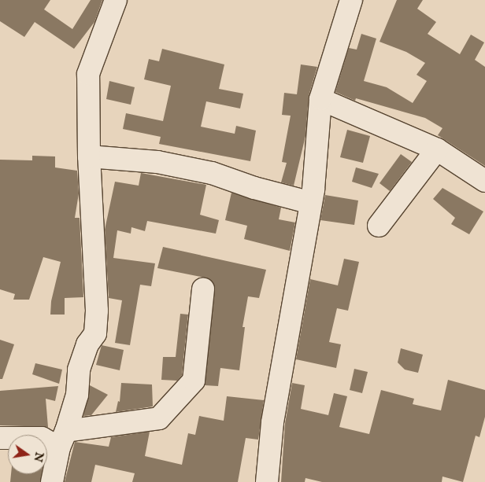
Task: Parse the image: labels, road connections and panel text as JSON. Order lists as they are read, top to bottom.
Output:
{
  "north": "right"
}
